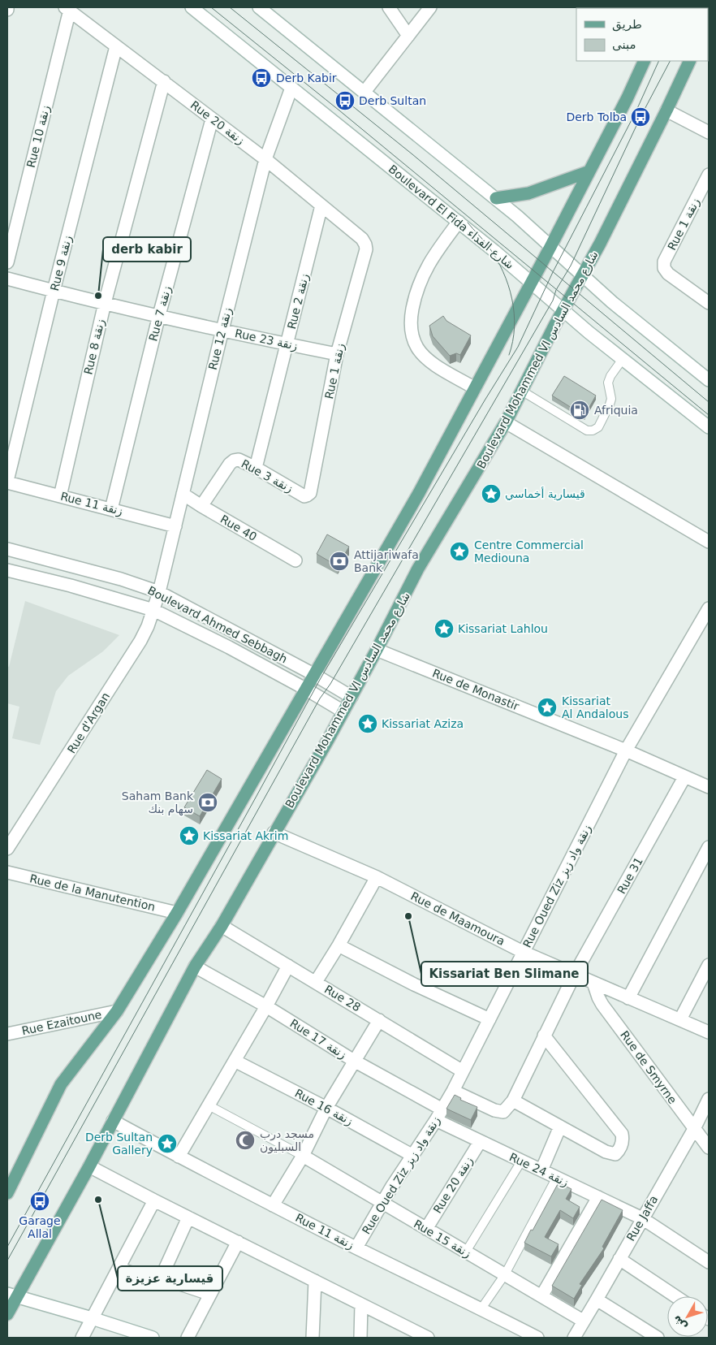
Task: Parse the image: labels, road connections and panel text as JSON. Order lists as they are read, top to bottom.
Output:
{
  "streets": {
    "main road": ["Boulevard Mohammed VI شارع محمد السادس"],
    "street": [
      "Rue 20 زنقة",
      "Rue 10 زنقة",
      "Boulevard El Fida شارع الفداء",
      "Rue 1 زنقة",
      "Rue 9 زنقة",
      "Rue 2 زنقة",
      "Rue 7 زنقة",
      "Rue 12 زنقة",
      "Rue 23 زنقة",
      "Rue 8 زنقة",
      "Rue 3 زنقة",
      "Rue 11 زنقة",
      "Rue 40",
      "Boulevard Ahmed Sebbagh",
      "Rue de Monastir",
      "Rue d'Argan",
      "Rue 31",
      "Rue Oued Ziz زنقة واد زيز",
      "Rue de la Manutention",
      "Rue de Maamoura",
      "Rue 28",
      "Rue Ezaitoune",
      "Rue 17 زنقة",
      "Rue de Smyrne",
      "Rue 16 زنقة",
      "Rue 24 زنقة",
      "Rue Jaffa",
      "Rue 15 زنقة"
    ]
  },
  "crossings": [
    ["Rue 20 زنقة", "Rue 10 زنقة"],
    ["Rue 20 زنقة", "Rue 1 زنقة"],
    ["Rue 20 زنقة", "Rue 9 زنقة"],
    ["Rue 20 زنقة", "Rue 2 زنقة"],
    ["Rue 20 زنقة", "Rue 7 زنقة"],
    ["Rue 20 زنقة", "Rue 12 زنقة"],
    ["Rue 20 زنقة", "Rue 8 زنقة"],
    ["Rue 20 زنقة", "Rue 24 زنقة"],
    ["Rue 20 زنقة", "Rue 15 زنقة"],
    ["Boulevard El Fida شارع الفداء", "Rue 12 زنقة"],
    ["Boulevard El Fida شارع الفداء", "Boulevard Mohammed VI شارع محمد السادس"],
    ["Rue 1 زنقة", "Rue 23 زنقة"],
    ["Rue 1 زنقة", "Rue 3 زنقة"],
    ["Rue 9 زنقة", "Rue 23 زنقة"],
    ["Rue 9 زنقة", "Rue 11 زنقة"],
    ["Rue 2 زنقة", "Rue 23 زنقة"],
    ["Rue 2 زنقة", "Rue 3 زنقة"],
    ["Rue 7 زنقة", "Rue 23 زنقة"],
    ["Rue 7 زنقة", "Rue 11 زنقة"],
    ["Rue 12 زنقة", "Rue 23 زنقة"],
    ["Rue 12 زنقة", "Rue 11 زنقة"],
    ["Rue 12 زنقة", "Rue 40"],
    ["Rue 12 زنقة", "Boulevard Ahmed Sebbagh"],
    ["Rue 12 زنقة", "Rue d'Argan"],
    ["Rue 23 زنقة", "Rue 8 زنقة"],
    ["Rue 8 زنقة", "Rue 11 زنقة"],
    ["Boulevard Mohammed VI شارع محمد السادس", "Rue 11 زنقة"],
    ["Boulevard Mohammed VI شارع محمد السادس", "Boulevard Ahmed Sebbagh"],
    ["Boulevard Mohammed VI شارع محمد السادس", "Rue de Monastir"],
    ["Boulevard Mohammed VI شارع محمد السادس", "Rue de Maamoura"],
    ["Boulevard Mohammed VI شارع محمد السادس", "Rue 28"],
    ["Boulevard Mohammed VI شارع محمد السادس", "Rue 17 زنقة"],
    ["Rue 3 زنقة", "Rue 40"],
    ["Rue 11 زنقة", "Rue Oued Ziz زنقة واد زيز"],
    ["Boulevard Ahmed Sebbagh", "Rue d'Argan"],
    ["Rue de Monastir", "Rue 31"],
    ["Rue de Monastir", "Rue Oued Ziz زنقة واد زيز"],
    ["Rue 31", "Rue Oued Ziz زنقة واد زيز"],
    ["Rue 31", "Rue de Maamoura"],
    ["Rue Oued Ziz زنقة واد زيز", "Rue de Maamoura"],
    ["Rue Oued Ziz زنقة واد زيز", "Rue 28"],
    ["Rue Oued Ziz زنقة واد زيز", "Rue 17 زنقة"],
    ["Rue Oued Ziz زنقة واد زيز", "Rue 16 زنقة"],
    ["Rue Oued Ziz زنقة واد زيز", "Rue 24 زنقة"],
    ["Rue Oued Ziz زنقة واد زيز", "Rue 15 زنقة"],
    ["Rue de Maamoura", "Rue de Smyrne"],
    ["Rue de Smyrne", "Rue Jaffa"],
    ["Rue 24 زنقة", "Rue Jaffa"],
    ["Rue Jaffa", "Rue 15 زنقة"]
  ],
  "places": {
    "bus stop": [
      "Derb Kabir",
      "Derb Sultan",
      "Derb Tolba",
      "Garage Allal"
    ],
    "other": ["derb kabir", "Kissariat Ben Slimane", "قيسارية عزيزة"],
    "fuel station": ["Afriquia"],
    "place": [
      "قيسارية أخماسي",
      "Centre Commercial Mediouna",
      "Kissariat Lahlou",
      "Kissariat Al Andalous",
      "Kissariat Aziza",
      "Kissariat Akrim",
      "Derb Sultan Gallery"
    ],
    "bank": ["Attijariwafa Bank", "Saham Bank سهام بنك"],
    "mosque": ["مسجد درب السبليون"]
  },
  "legend": ["طريق", "مبنى"],
  "north": "bottom left"
}
